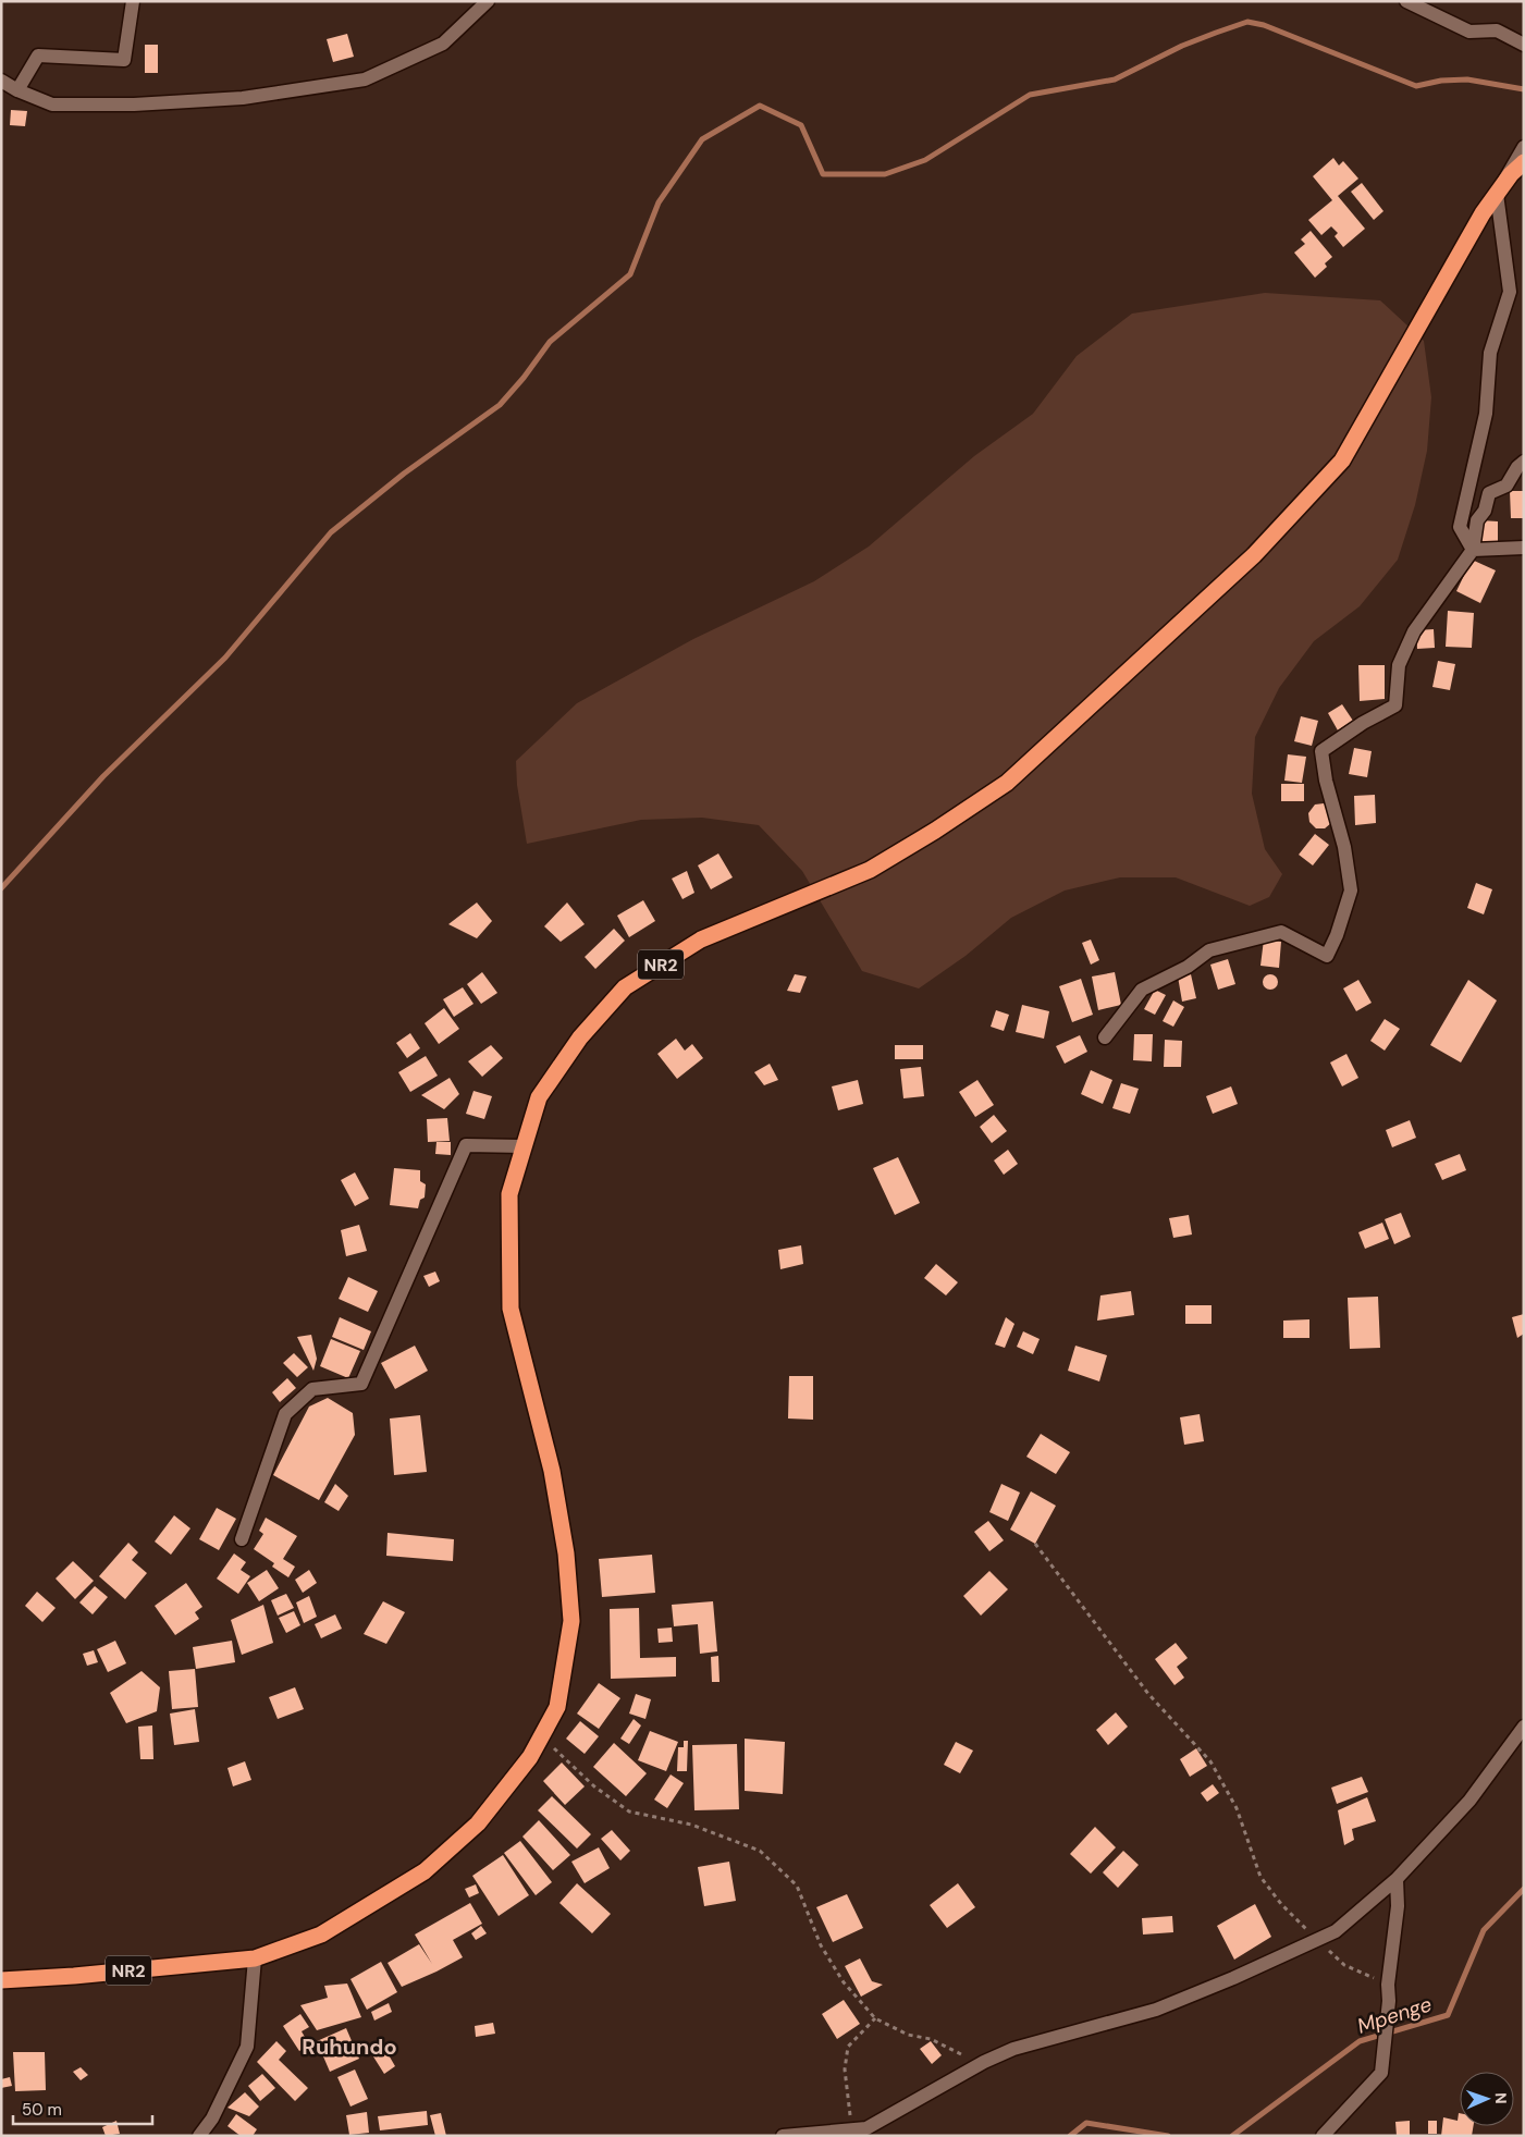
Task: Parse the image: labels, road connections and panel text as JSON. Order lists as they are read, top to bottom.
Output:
{
  "streets": {
    "highway": ["NR2"]
  },
  "districts": ["Ruhundo"],
  "water": ["Mpenge"],
  "scale_bar": "50 m",
  "north": "right"
}
